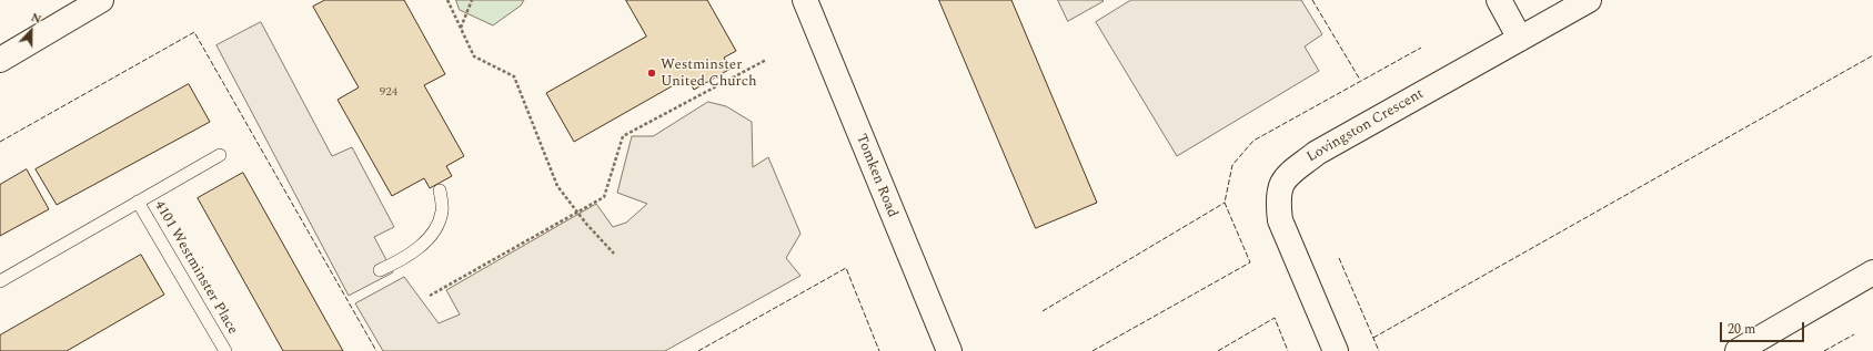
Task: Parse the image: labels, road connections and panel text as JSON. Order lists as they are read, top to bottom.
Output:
{
  "streets": {
    "street": ["Lovingston Crescent", "Tomken Road"],
    "lane": ["4101 Westminster Place"]
  },
  "places": ["Westminster United Church"],
  "house_numbers": ["924"],
  "scale_bar": "20 m",
  "north": "top"
}
